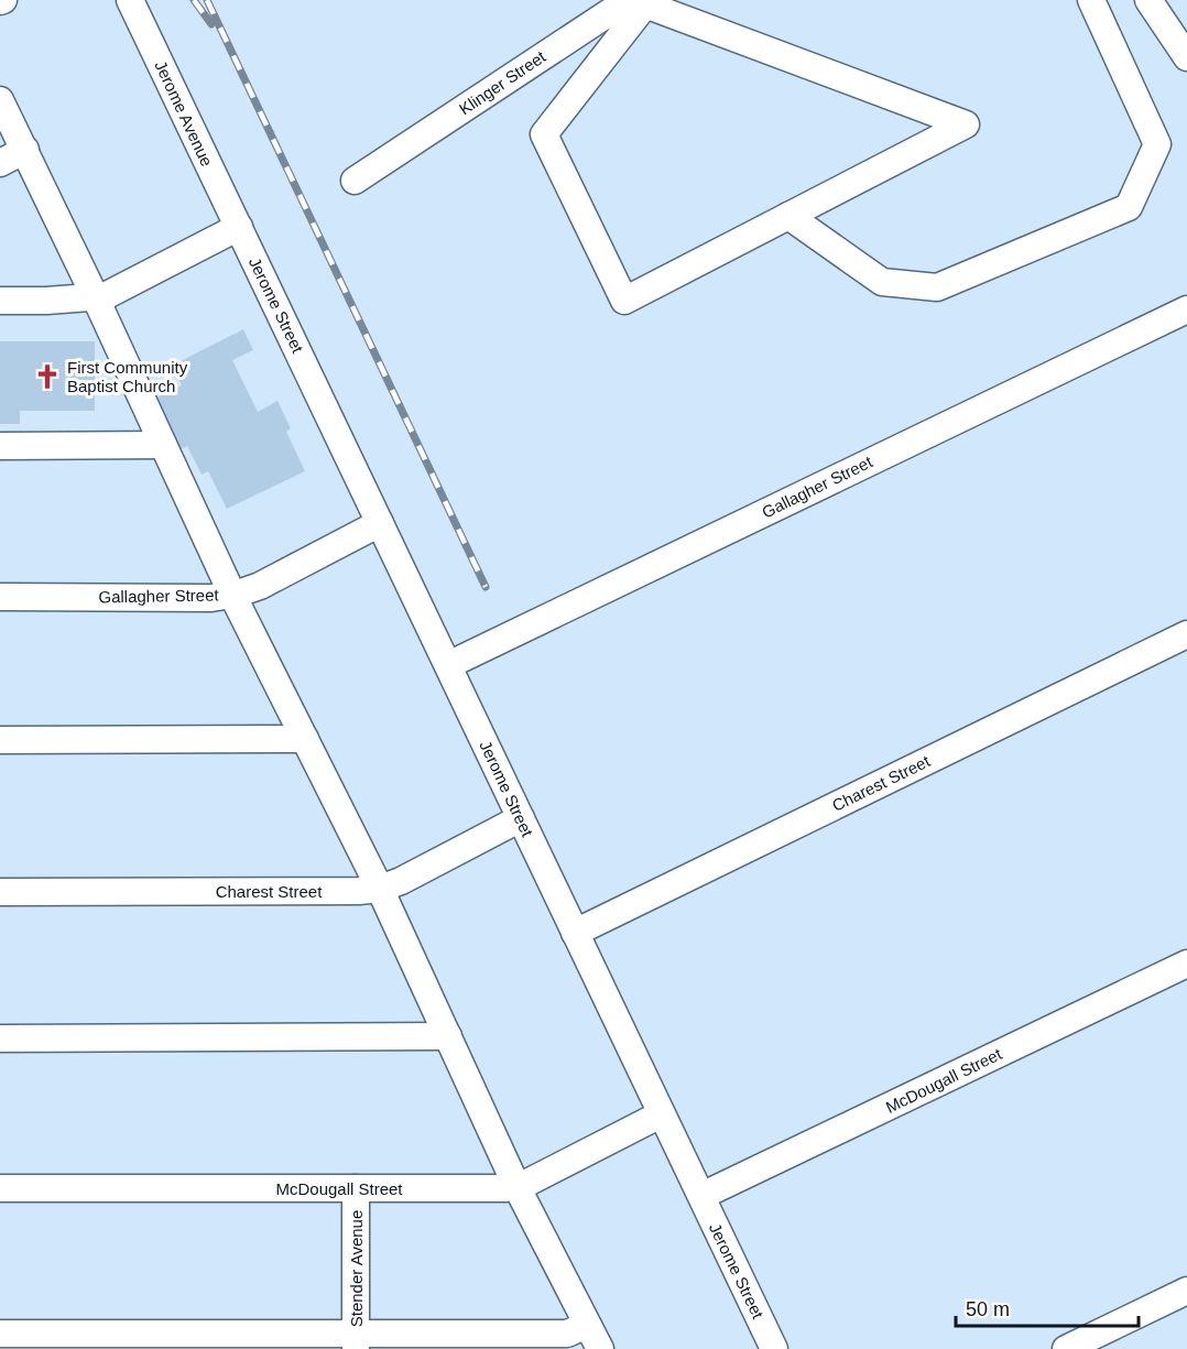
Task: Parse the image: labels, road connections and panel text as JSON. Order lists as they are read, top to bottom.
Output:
{
  "streets": {
    "street": [
      "Klinger Street",
      "Jerome Avenue",
      "Jerome Street",
      "Gallagher Street",
      "Charest Street",
      "McDougall Street",
      "Stender Avenue"
    ]
  },
  "crossings": [
    ["Jerome Avenue", "Jerome Street"],
    ["Jerome Street", "Gallagher Street"],
    ["Jerome Street", "Charest Street"],
    ["Jerome Street", "McDougall Street"],
    ["McDougall Street", "Stender Avenue"]
  ],
  "places": {
    "church": ["First Community Baptist Church"]
  },
  "scale_bar": "50 m"
}
